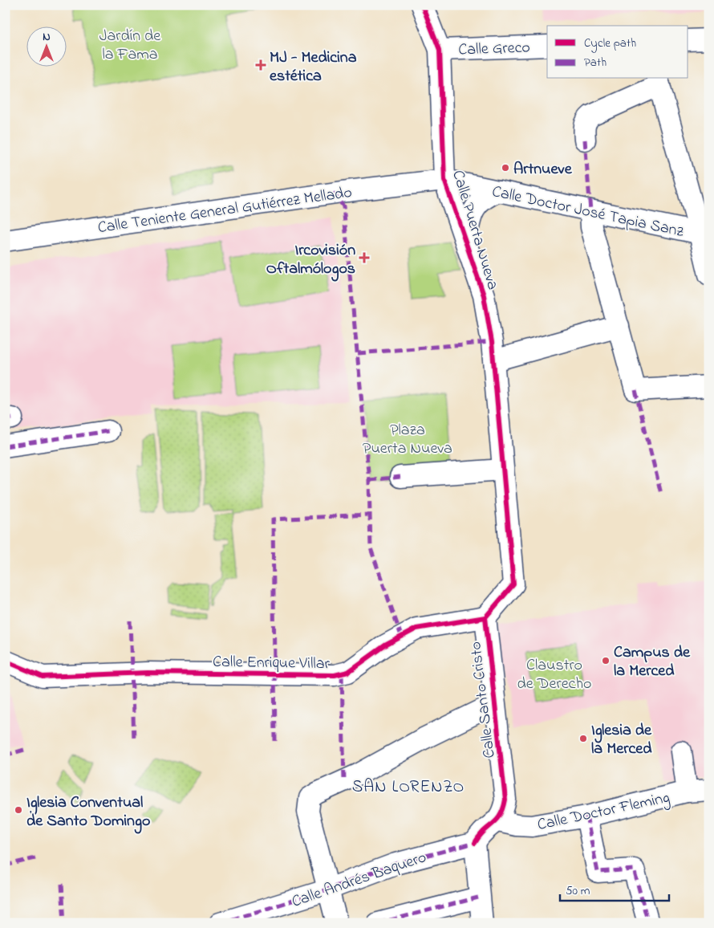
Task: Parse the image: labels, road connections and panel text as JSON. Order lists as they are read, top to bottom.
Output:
{
  "streets": {
    "street": [
      "Calle Greco",
      "Calle Teniente General Gutiérrez Mellado",
      "Calle Doctor José Tapia Sanz",
      "Calle Puerta Nueva",
      "Calle Enrique Villar",
      "Calle Santo Cristo",
      "Calle Doctor Fleming",
      "Calle Andrés Baquero"
    ]
  },
  "crossings": [
    ["Calle Greco", "Calle Puerta Nueva"],
    ["Calle Teniente General Gutiérrez Mellado", "Calle Doctor José Tapia Sanz"],
    ["Calle Teniente General Gutiérrez Mellado", "Calle Puerta Nueva"],
    ["Calle Doctor José Tapia Sanz", "Calle Puerta Nueva"],
    ["Calle Puerta Nueva", "Calle Santo Cristo"],
    ["Calle Enrique Villar", "Calle Santo Cristo"],
    ["Calle Santo Cristo", "Calle Doctor Fleming"]
  ],
  "districts": ["SAN LORENZO"],
  "parks": ["Jardín de la Fama", "Plaza Puerta Nueva", "Claustro de Derecho"],
  "places": {
    "health": ["MJ - Medicina estética", "Ircovisión Oftalmólogos"],
    "other": [
      "Artnueve",
      "Campus de la Merced",
      "Iglesia de la Merced",
      "Iglesia Conventual de Santo Domingo"
    ]
  },
  "legend": ["Cycle path", "Path"],
  "scale_bar": "50 m",
  "north": "top"
}
